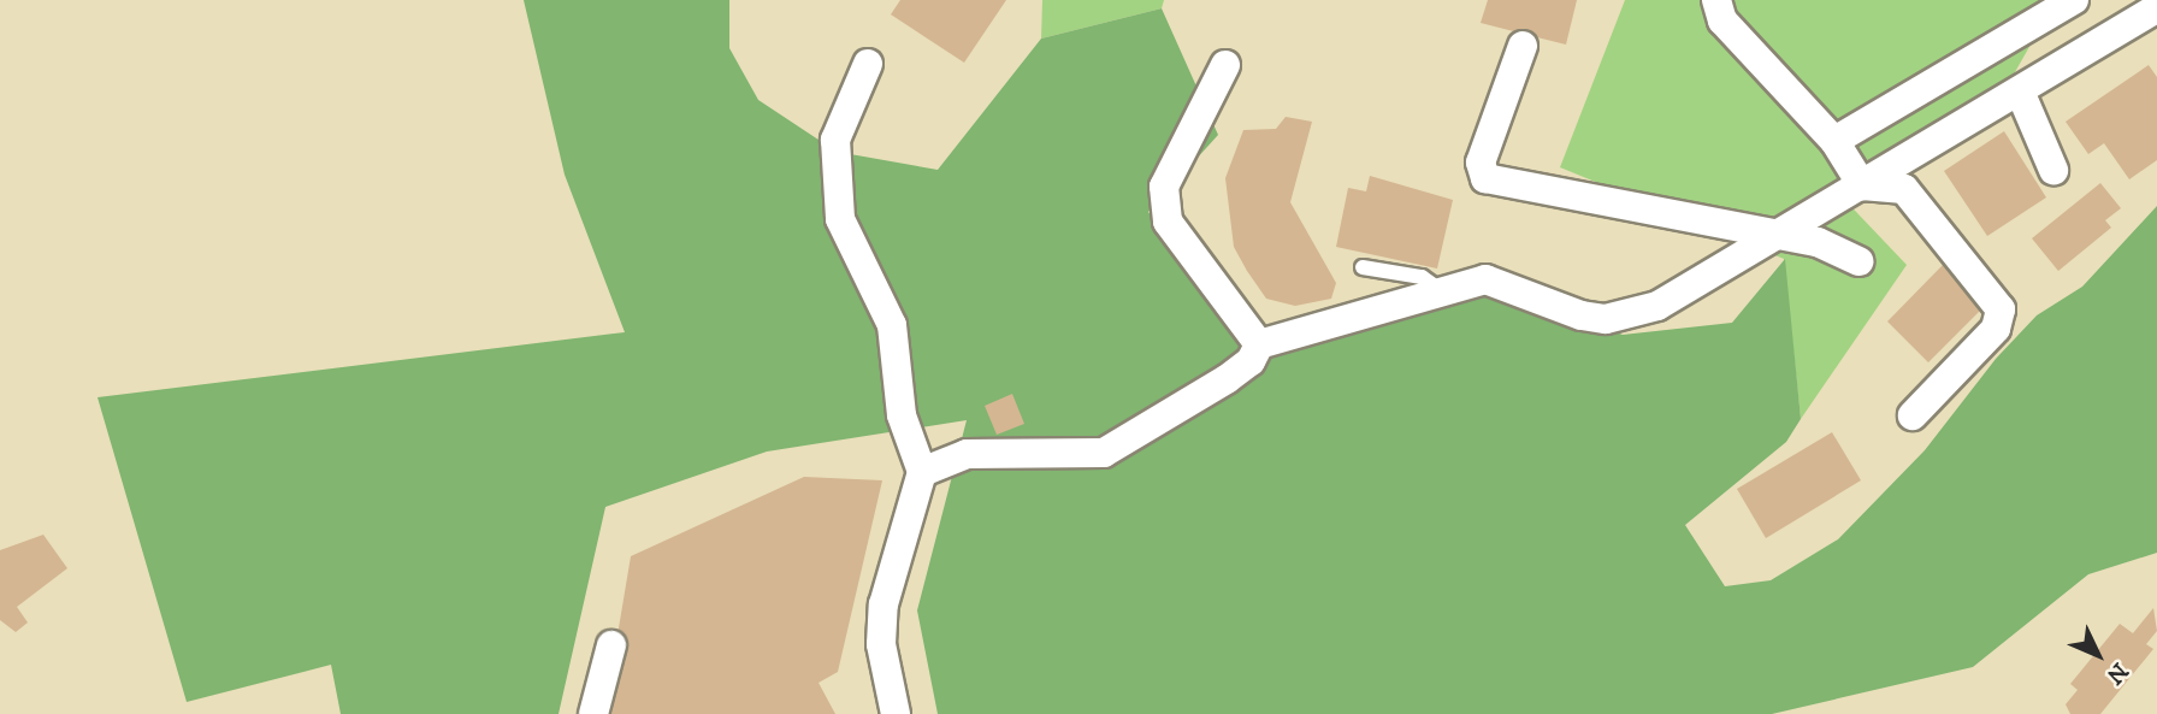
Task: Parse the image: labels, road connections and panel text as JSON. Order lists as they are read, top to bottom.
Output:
{
  "north": "bottom right"
}
